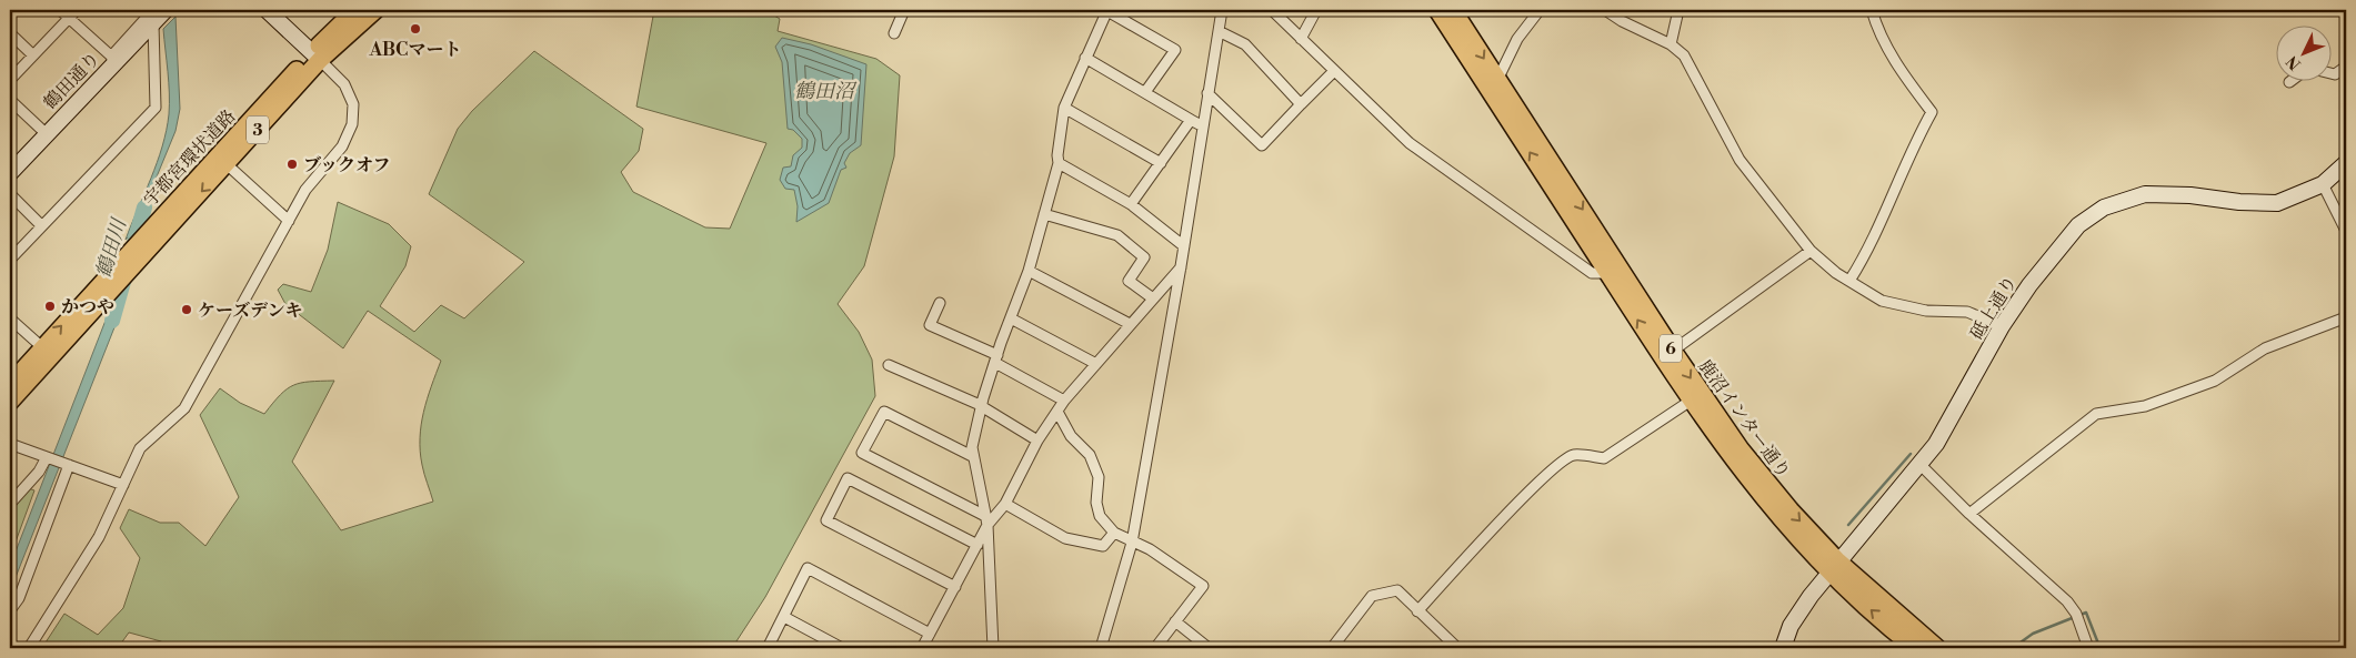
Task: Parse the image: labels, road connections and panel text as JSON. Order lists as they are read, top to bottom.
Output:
{
  "streets": {
    "main road": [
      "3",
      "宇都宮環状道路",
      "6",
      "鹿沼インター通り"
    ],
    "street": ["鶴田通り", "砥上通り"]
  },
  "crossings": [
    ["砥上通り", "鹿沼インター通り"]
  ],
  "water": ["鶴田沼", "鶴田川"],
  "places": [
    "ABCマート",
    "ブックオフ",
    "かつや",
    "ケーズデンキ"
  ],
  "north": "bottom left"
}
